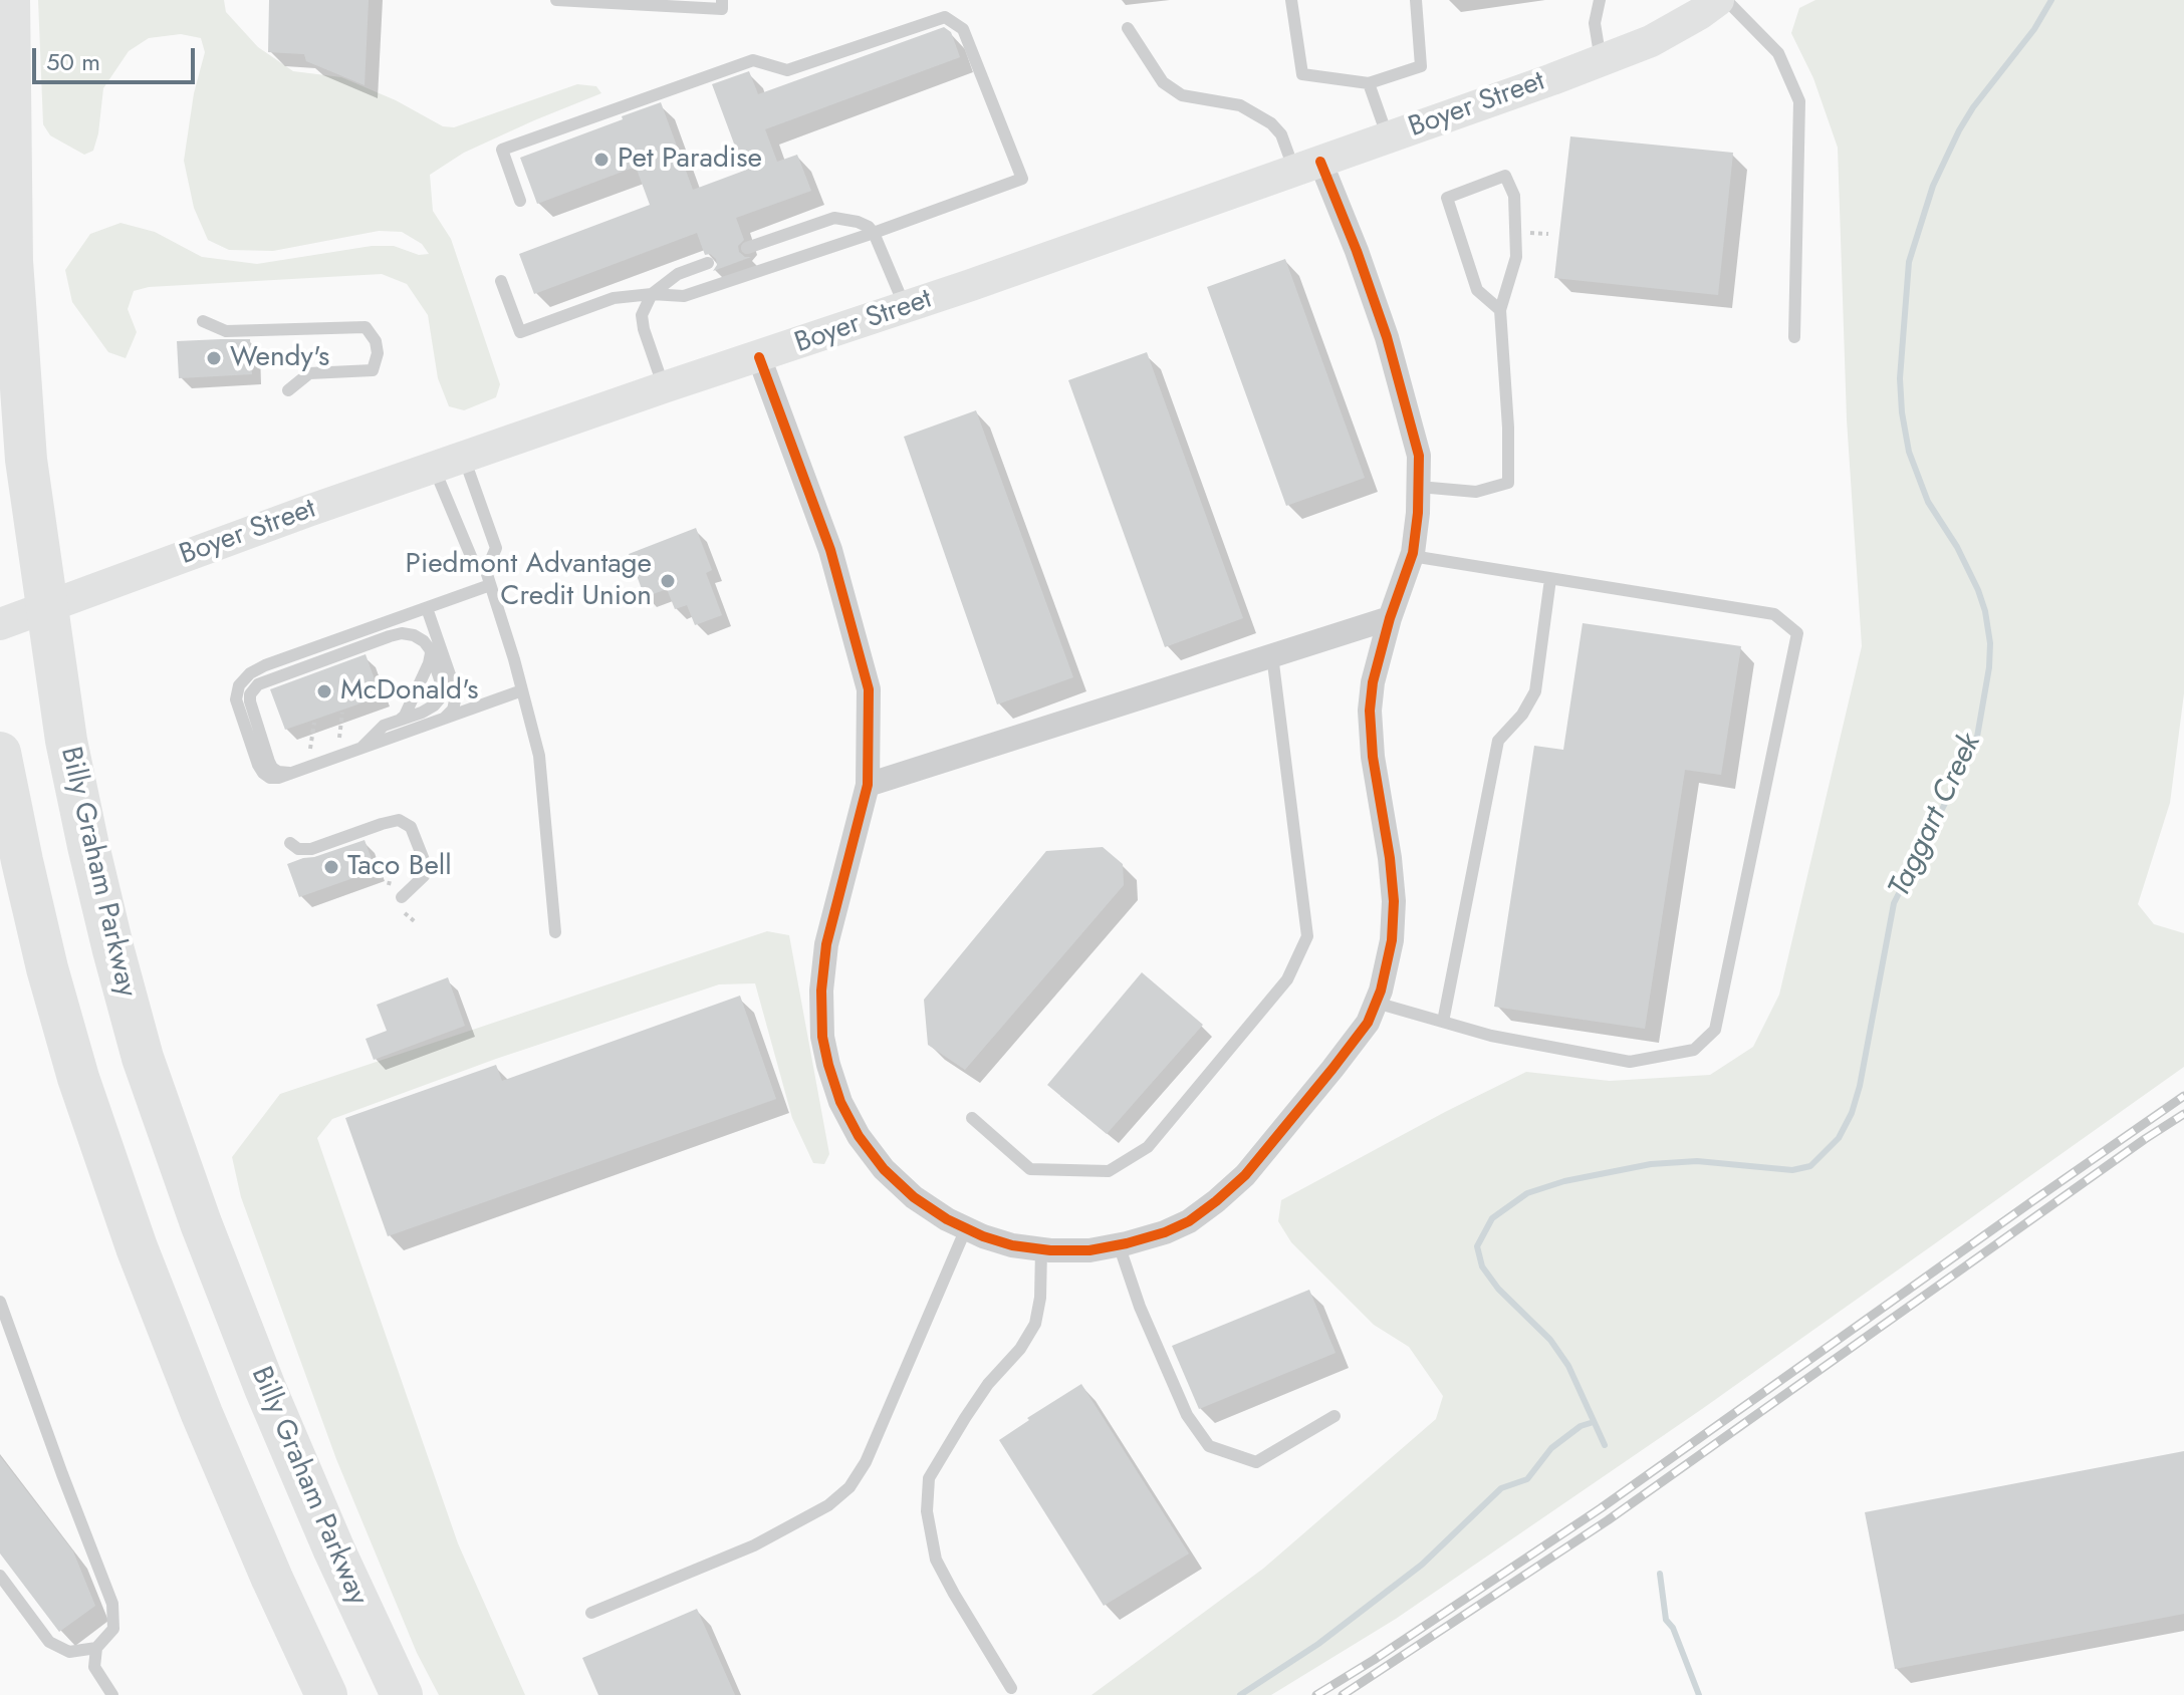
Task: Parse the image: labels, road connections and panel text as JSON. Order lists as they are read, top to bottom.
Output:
{
  "streets": {
    "highway": ["Billy Graham Parkway"],
    "main road": ["Boyer Street"]
  },
  "crossings": [
    ["Boyer Street", "Billy Graham Parkway"]
  ],
  "water": ["Taggart Creek"],
  "places": [
    "Pet Paradise",
    "Wendy's",
    "Piedmont Advantage Credit Union",
    "McDonald's",
    "Taco Bell"
  ],
  "scale_bar": "50 m"
}
